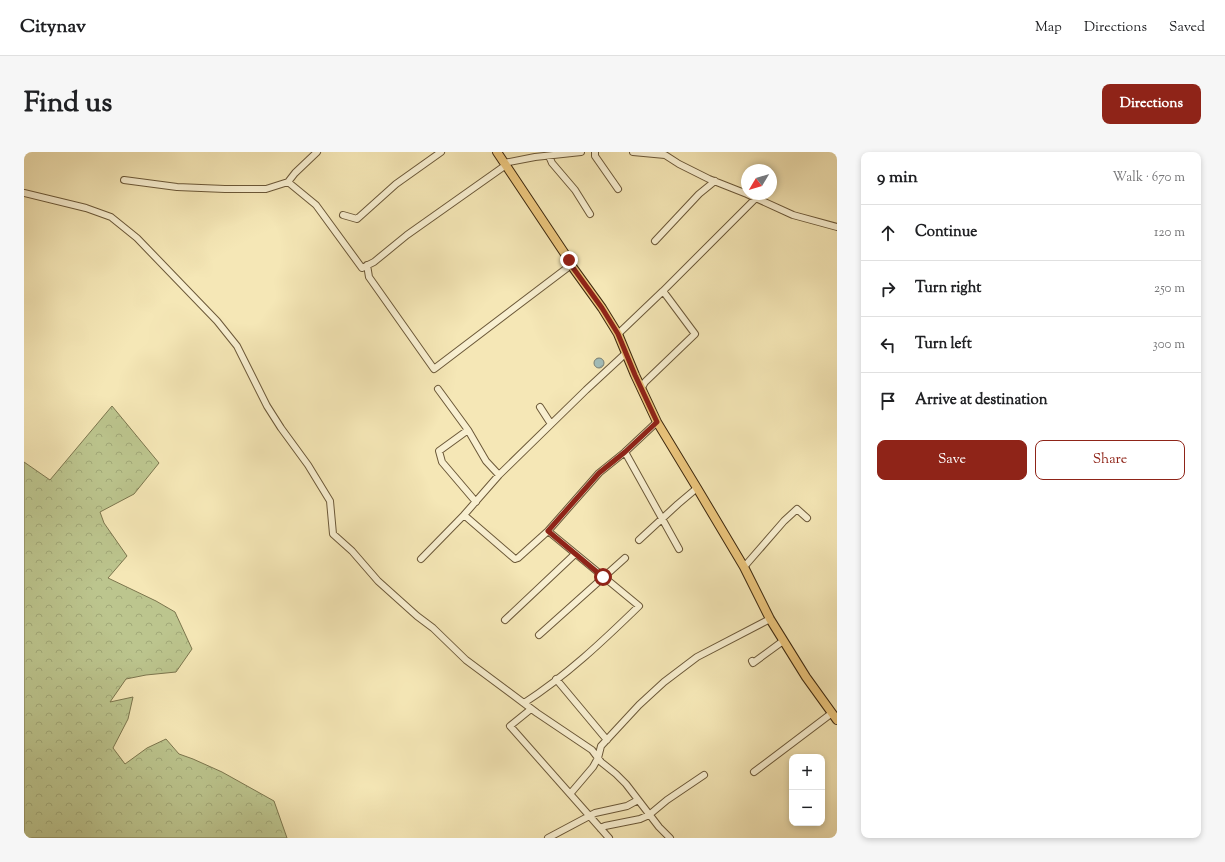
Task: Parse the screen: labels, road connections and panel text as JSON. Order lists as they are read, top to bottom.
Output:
{
  "north": "bottom left",
  "page": {
    "header": "Citynav",
    "nav": ["Map", "Directions", "Saved"],
    "title": "Find us",
    "buttons": [
      "Directions",
      ["Save", "Share"]
    ],
    "heading": ["9 min", "Walk · 670 m"],
    "list": [
      ["Continue", "120 m"],
      ["Turn right", "250 m"],
      ["Turn left", "300 m"],
      "Arrive at destination"
    ],
    "map_buttons": ["+", "−"]
  }
}
